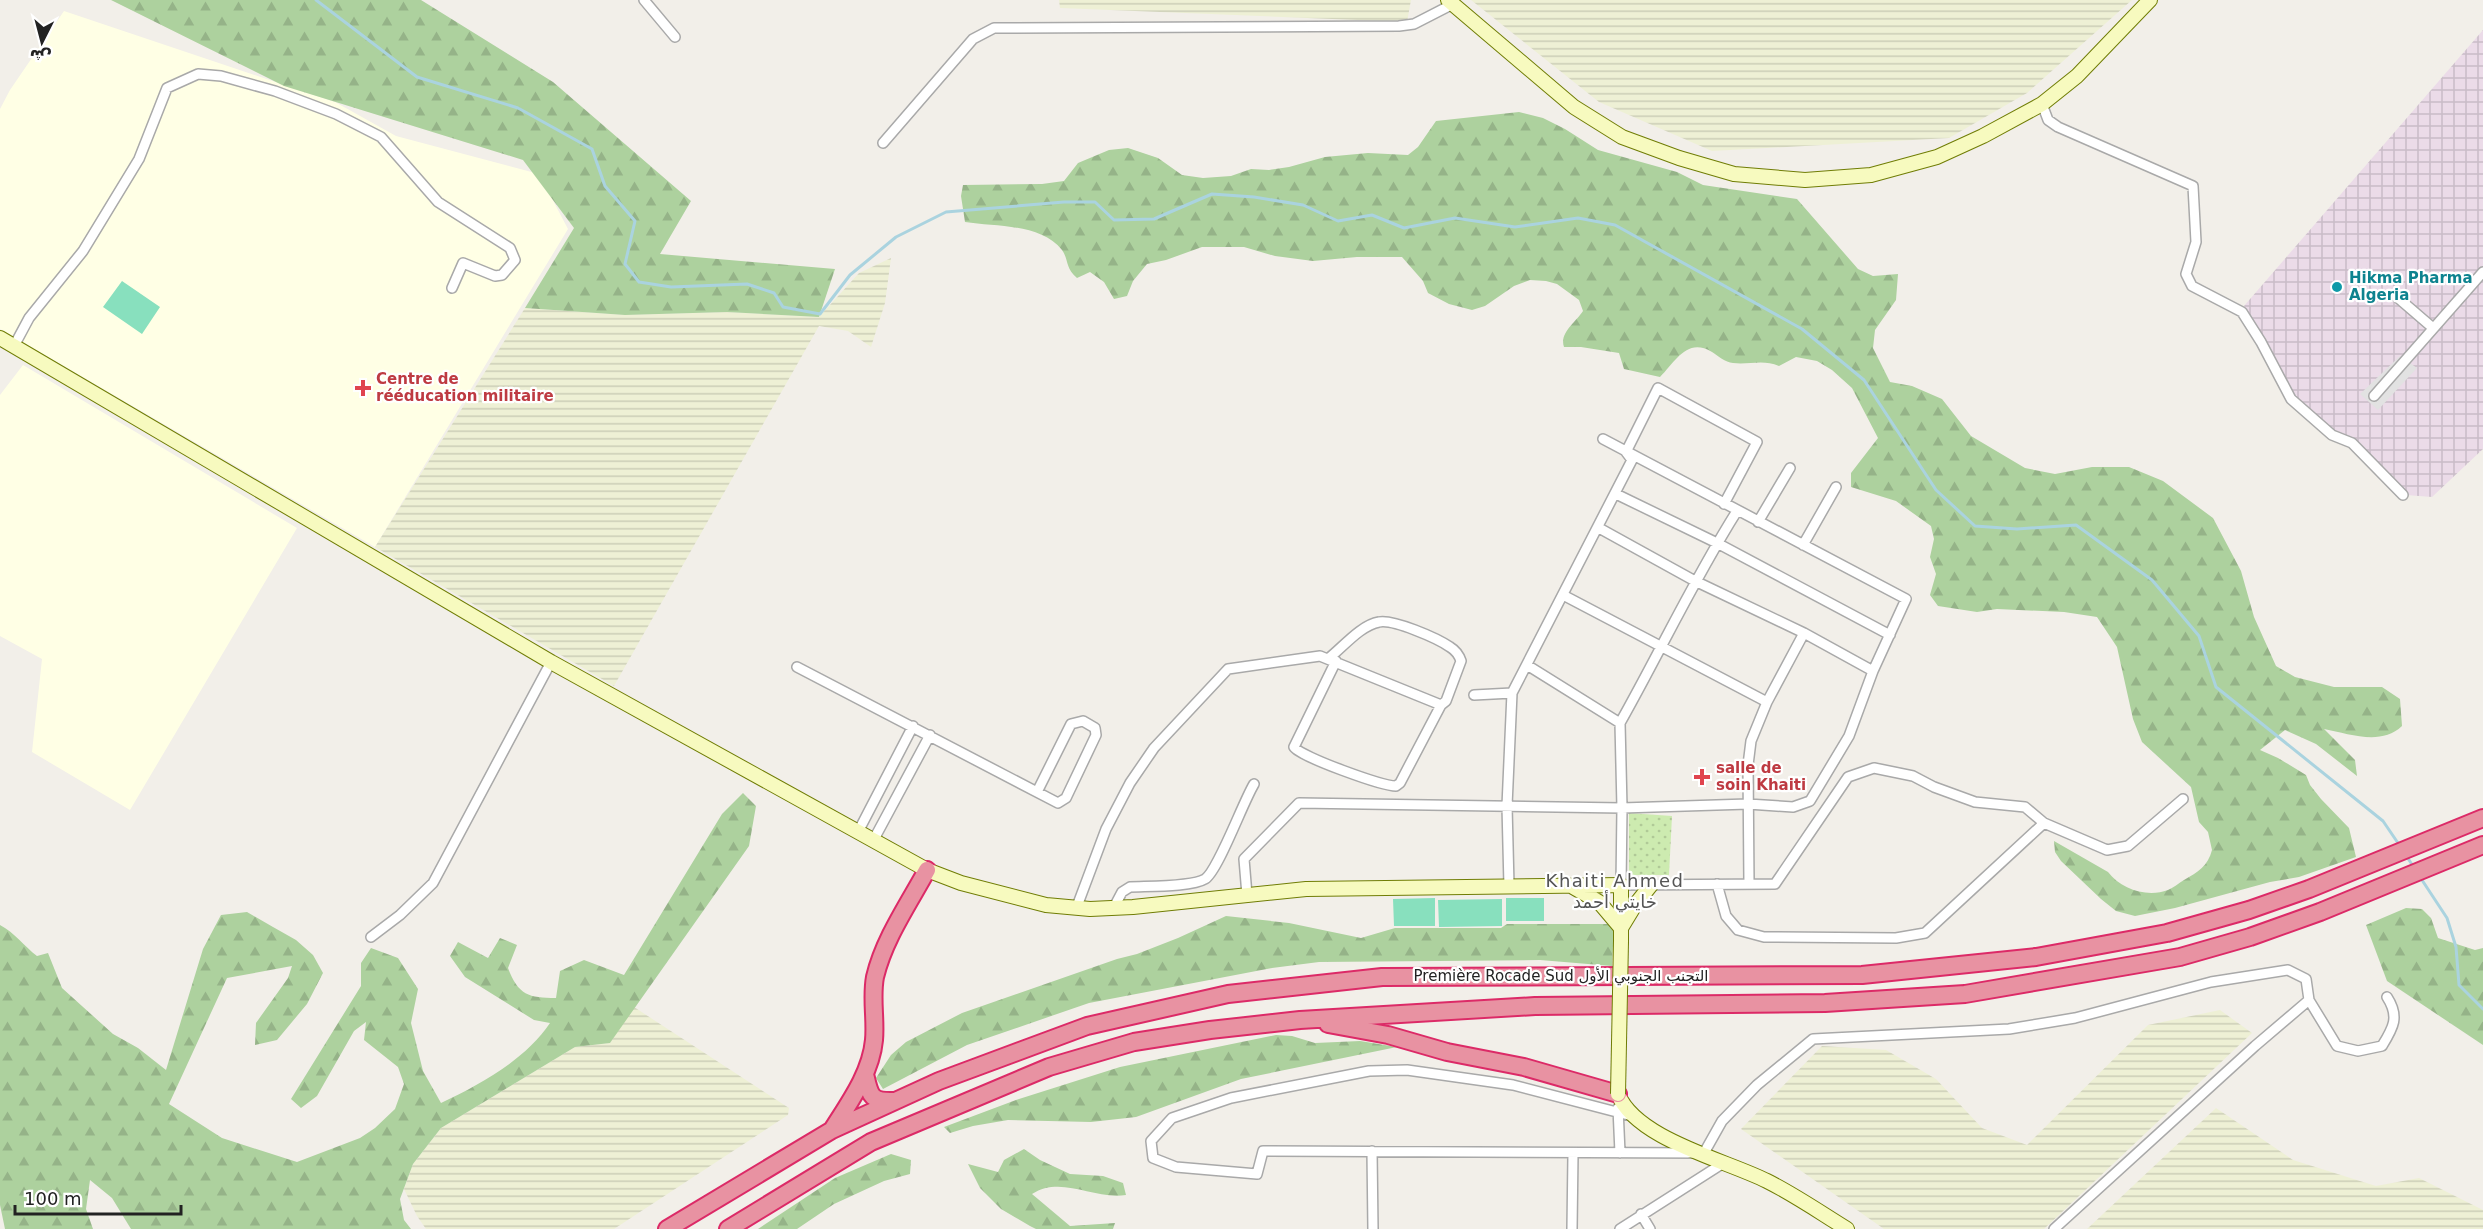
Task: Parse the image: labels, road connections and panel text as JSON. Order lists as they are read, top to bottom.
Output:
{
  "streets": {
    "highway": ["Première Rocade Sud التجنب الجنوبي الأول"]
  },
  "districts": ["Khaiti Ahmed خايتي أحمد"],
  "places": {
    "other": ["Hikma Pharma Algeria"],
    "health": ["Centre de rééducation militaire", "salle de soin Khaiti"]
  },
  "scale_bar": "100 m",
  "north": "bottom"
}
